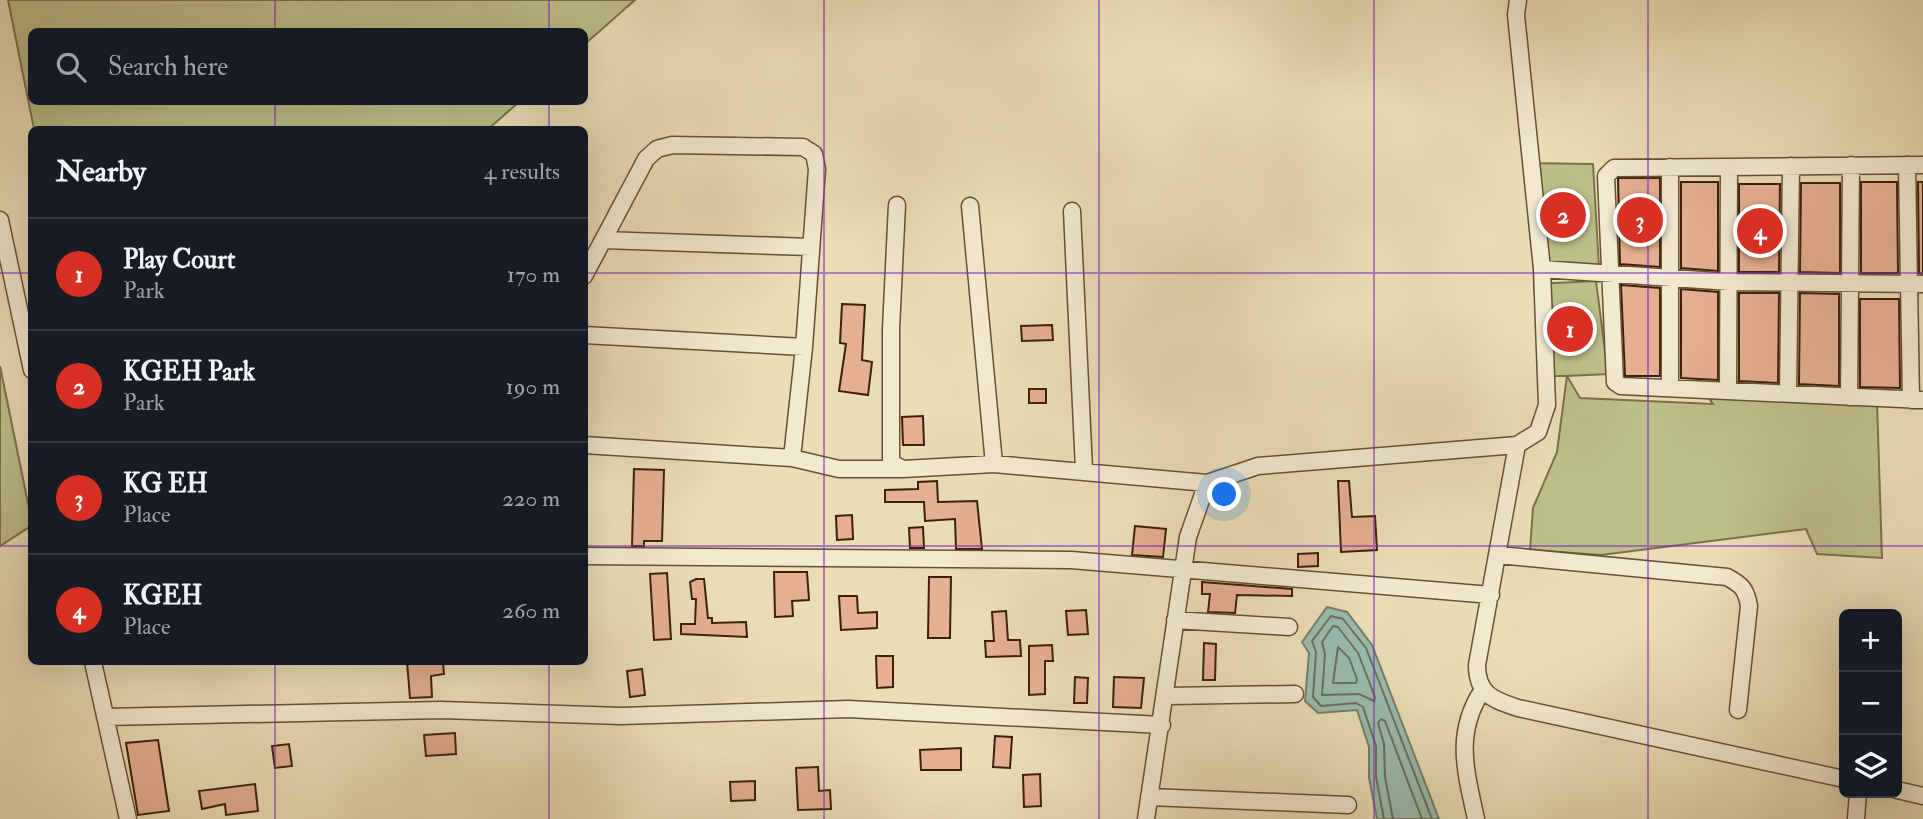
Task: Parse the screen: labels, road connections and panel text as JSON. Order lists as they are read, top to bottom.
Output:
{
  "page": {
    "search": "Search here",
    "heading": ["Nearby", "4 results"],
    "pins": [
      "2",
      "3",
      "4",
      "1"
    ],
    "list": [
      {
        "mark": "1",
        "name": "Play Court",
        "note": "Park",
        "value": "170 m"
      },
      {
        "mark": "2",
        "name": "KGEH Park",
        "note": "Park",
        "value": "190 m"
      },
      {
        "mark": "3",
        "name": "KG EH",
        "note": "Place",
        "value": "220 m"
      },
      {
        "mark": "4",
        "name": "KGEH",
        "note": "Place",
        "value": "260 m"
      }
    ],
    "map_buttons": ["+", "−"]
  }
}
